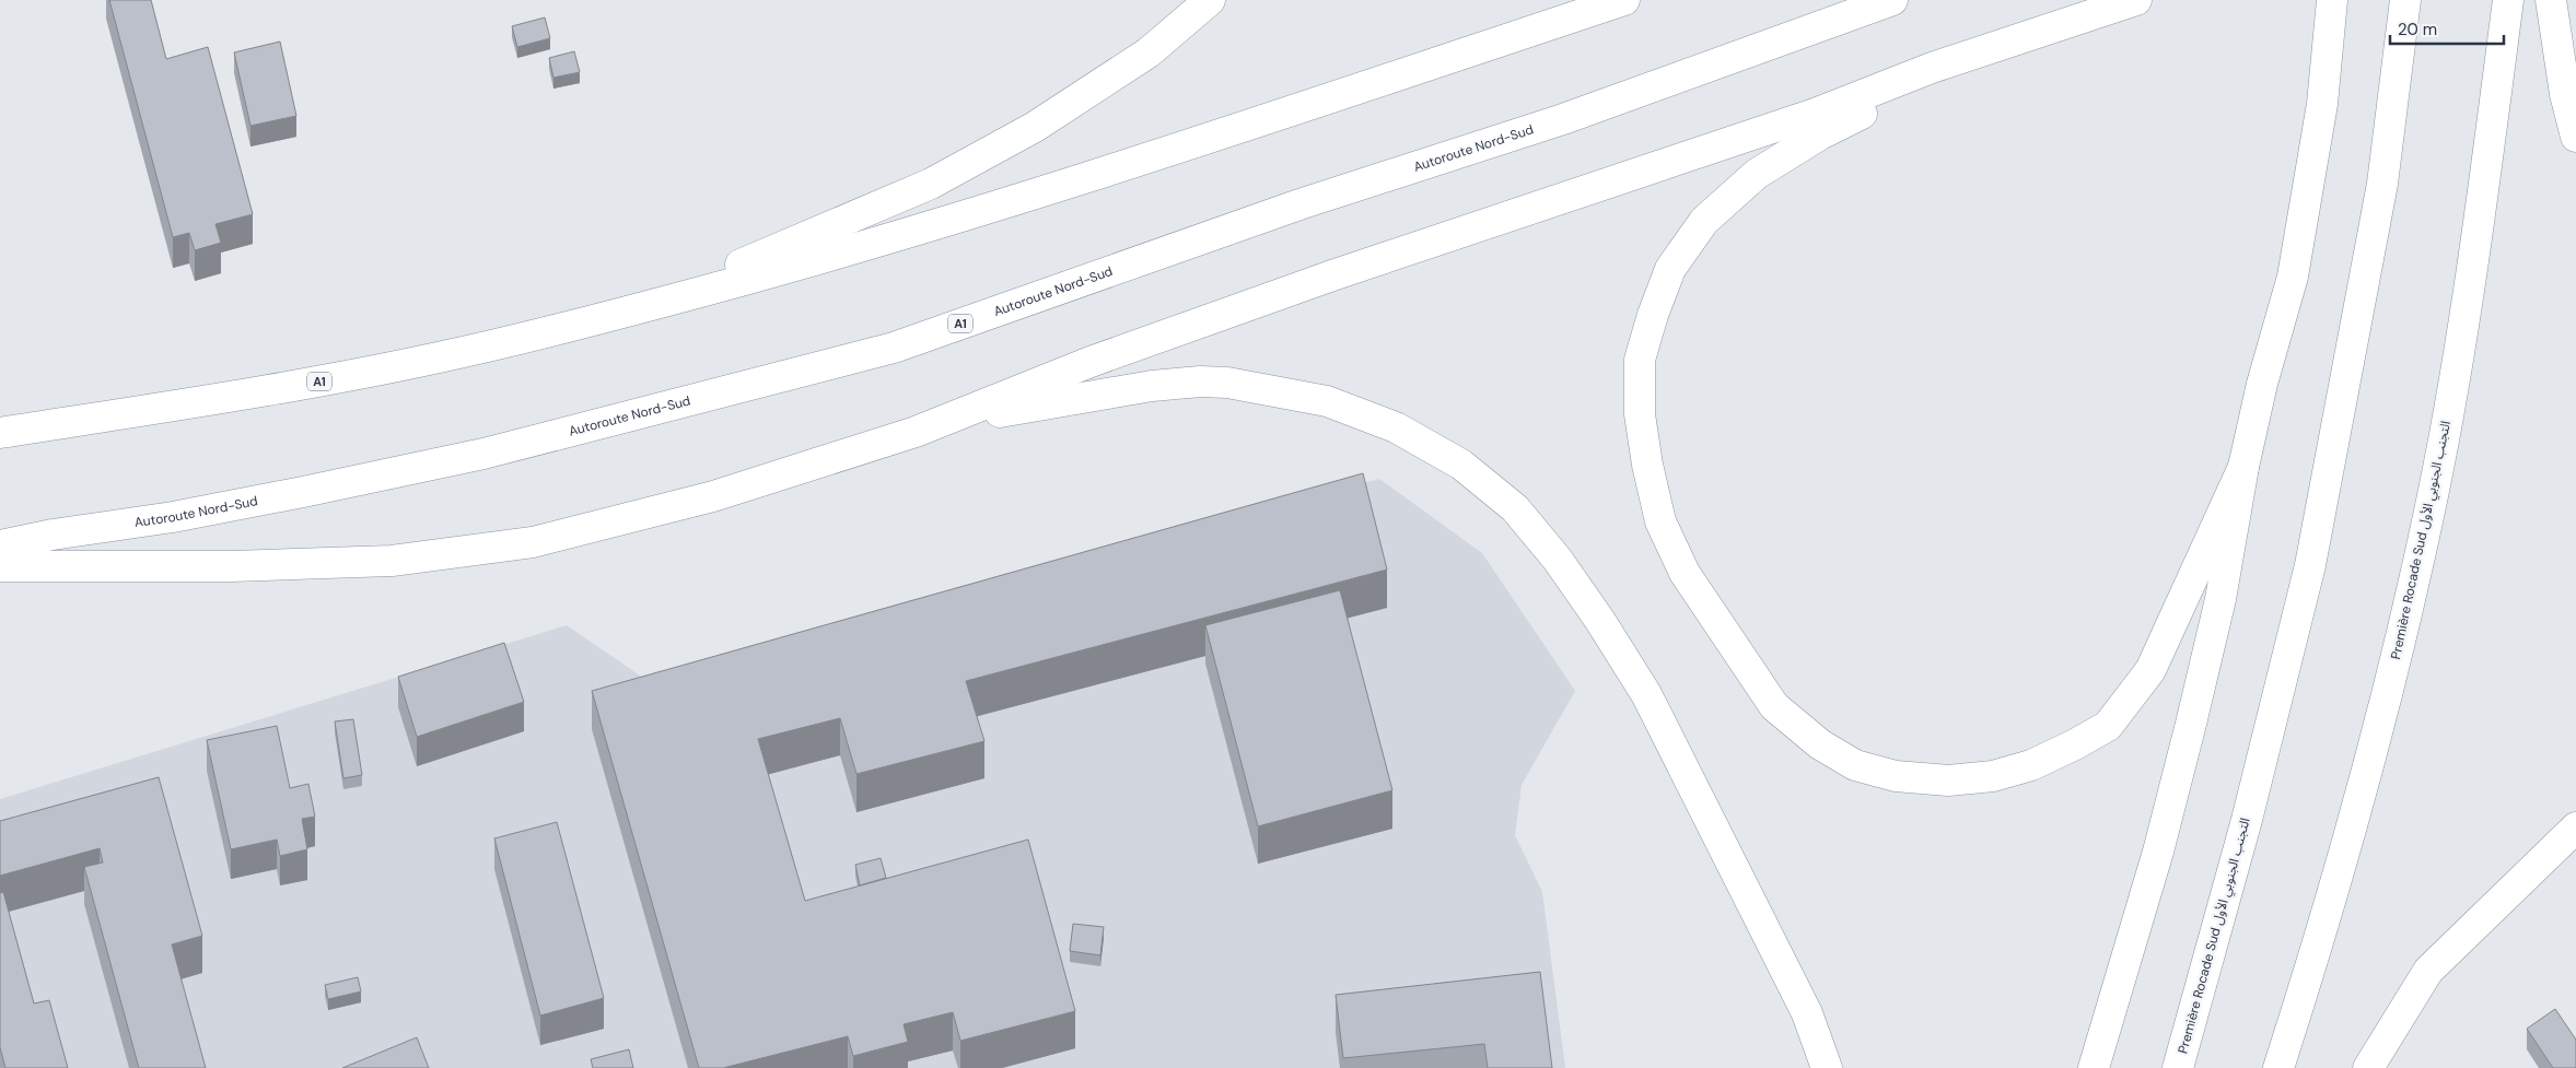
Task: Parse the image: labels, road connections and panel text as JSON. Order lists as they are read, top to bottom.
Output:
{
  "streets": {
    "highway": ["Autoroute Nord-Sud", "A1", "Première Rocade Sud التجنب الجنوبي الأول"]
  },
  "scale_bar": "20 m"
}
